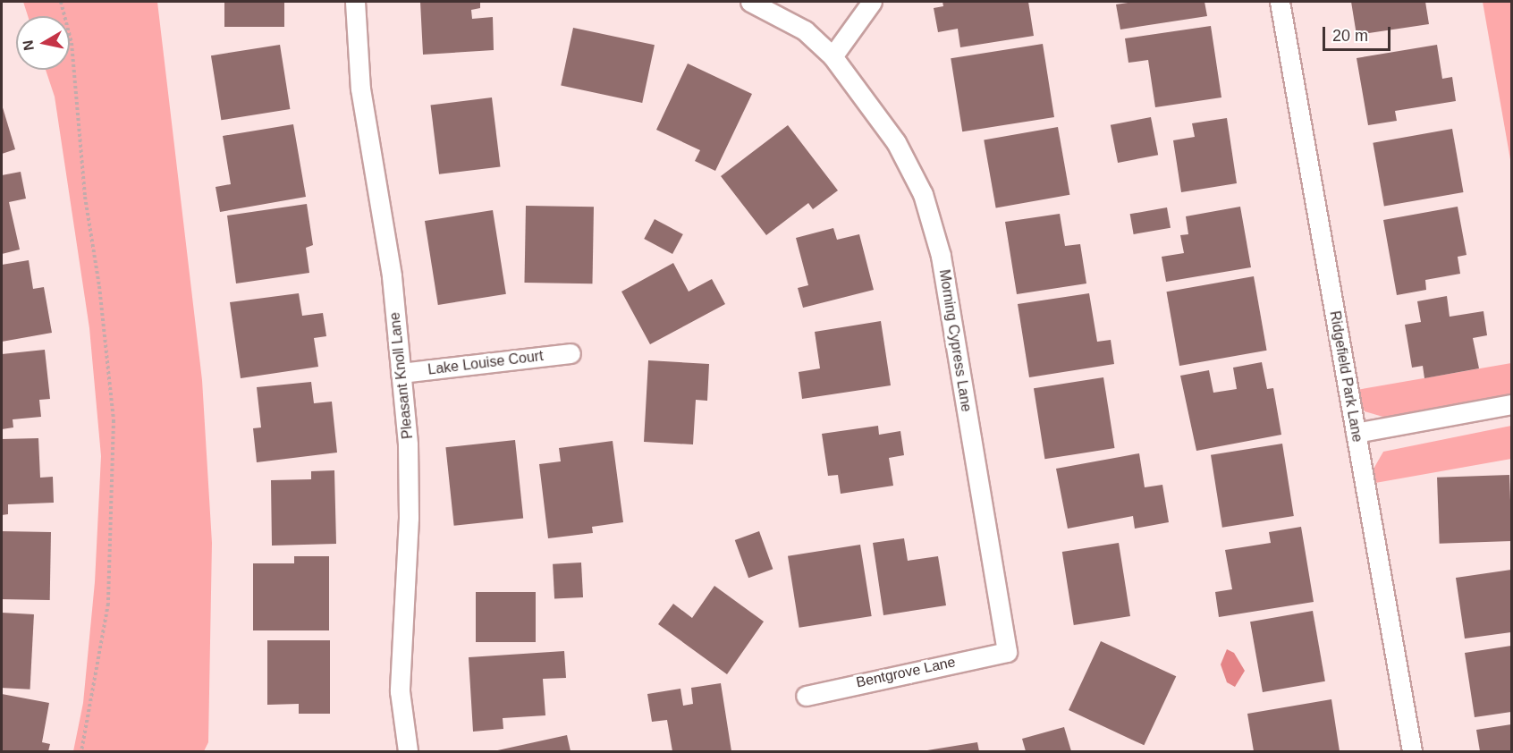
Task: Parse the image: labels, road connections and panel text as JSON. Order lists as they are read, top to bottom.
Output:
{
  "streets": {
    "street": [
      "Morning Cypress Lane",
      "Lake Louise Court",
      "Pleasant Knoll Lane",
      "Ridgefield Park Lane",
      "Bentgrove Lane"
    ]
  },
  "crossings": [
    ["Morning Cypress Lane", "Bentgrove Lane"],
    ["Lake Louise Court", "Pleasant Knoll Lane"]
  ],
  "scale_bar": "20 m",
  "north": "left"
}
